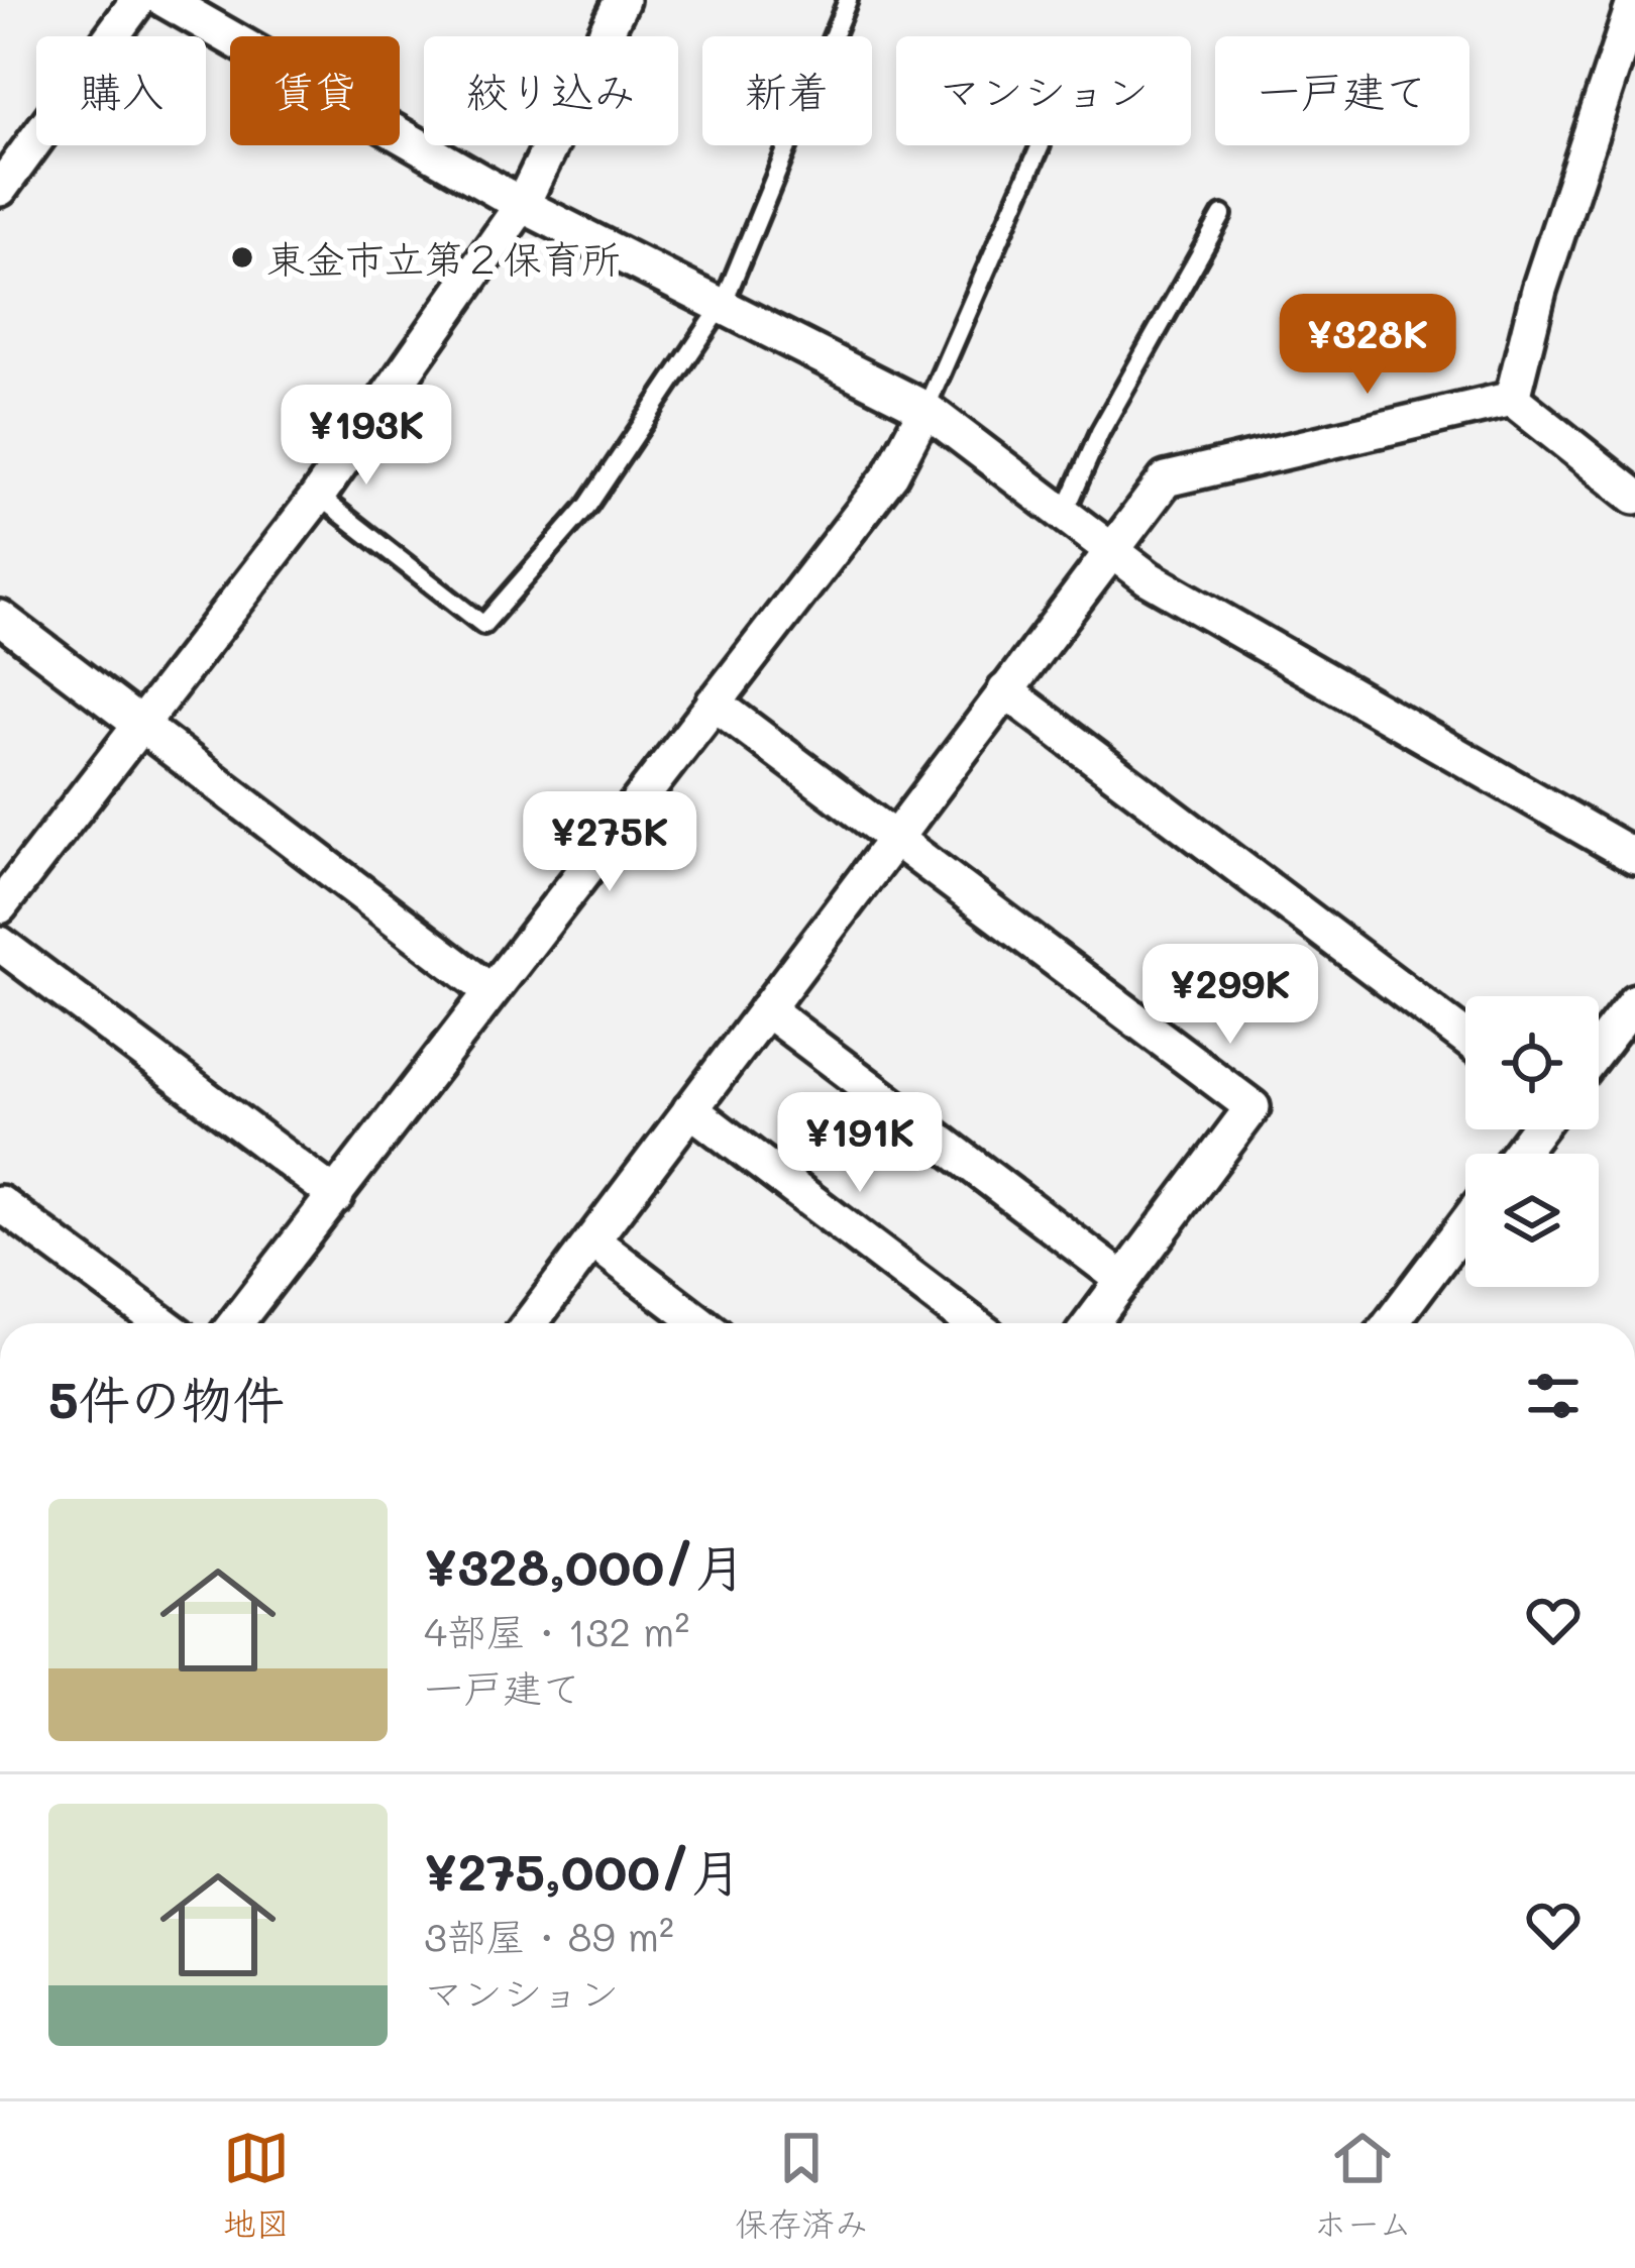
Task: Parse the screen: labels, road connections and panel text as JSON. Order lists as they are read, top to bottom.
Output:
{
  "places": ["東金市立第２保育所"],
  "page": {
    "chip": [
      "購入",
      "賃貸",
      "絞り込み",
      "新着",
      "マンション",
      "一戸建て"
    ],
    "price": [
      "¥328K",
      "¥193K",
      "¥275K",
      "¥299K",
      "¥191K"
    ],
    "heading": "5件の物件",
    "list": [
      {
        "name": "¥328,000/月",
        "note": "4部屋 · 132 m² · 一戸建て"
      },
      {
        "name": "¥275,000/月",
        "note": "3部屋 · 89 m² · マンション"
      }
    ],
    "tabs": ["地図", "保存済み", "ホーム"]
  }
}
